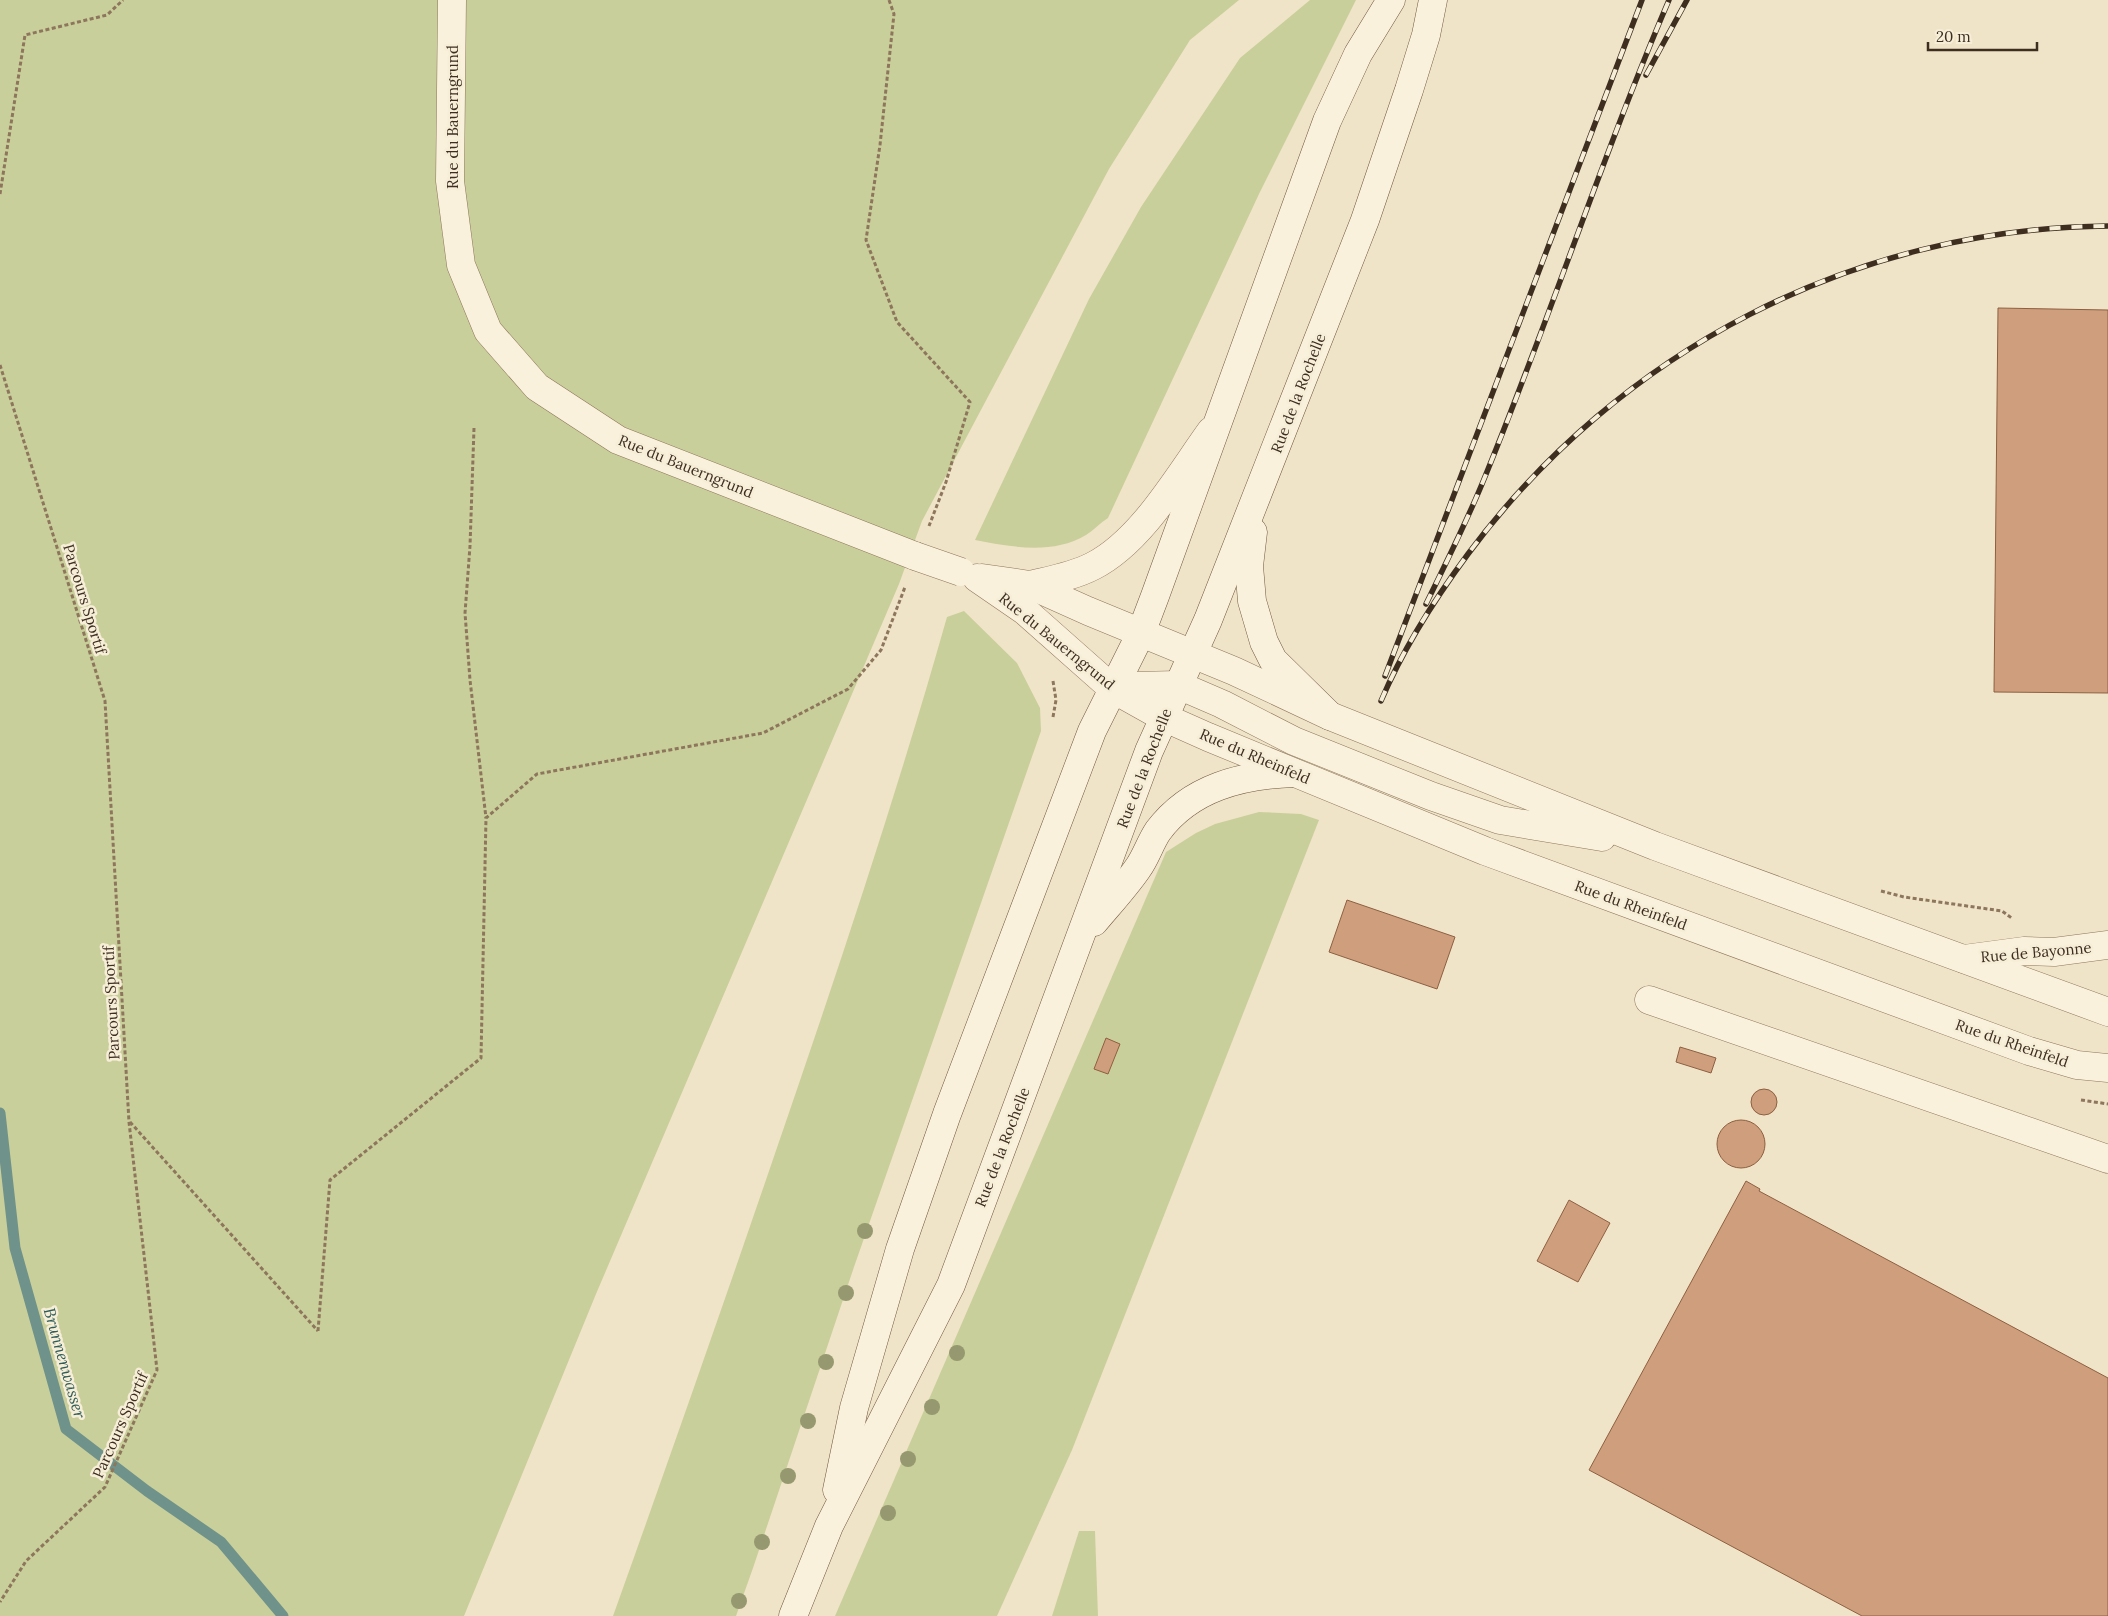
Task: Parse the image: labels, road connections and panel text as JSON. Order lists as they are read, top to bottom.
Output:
{
  "streets": {
    "street": [
      "Rue du Bauerngrund",
      "Rue de la Rochelle",
      "Rue du Rheinfeld",
      "Rue de Bayonne"
    ],
    "path": ["Parcours Sportif"]
  },
  "crossings": [
    ["Rue du Bauerngrund", "Rue de la Rochelle"],
    ["Rue du Bauerngrund", "Rue du Rheinfeld"],
    ["Rue de la Rochelle", "Rue du Rheinfeld"],
    ["Rue du Rheinfeld", "Rue de Bayonne"]
  ],
  "water": ["Brunnenwasser"],
  "scale_bar": "20 m"
}
